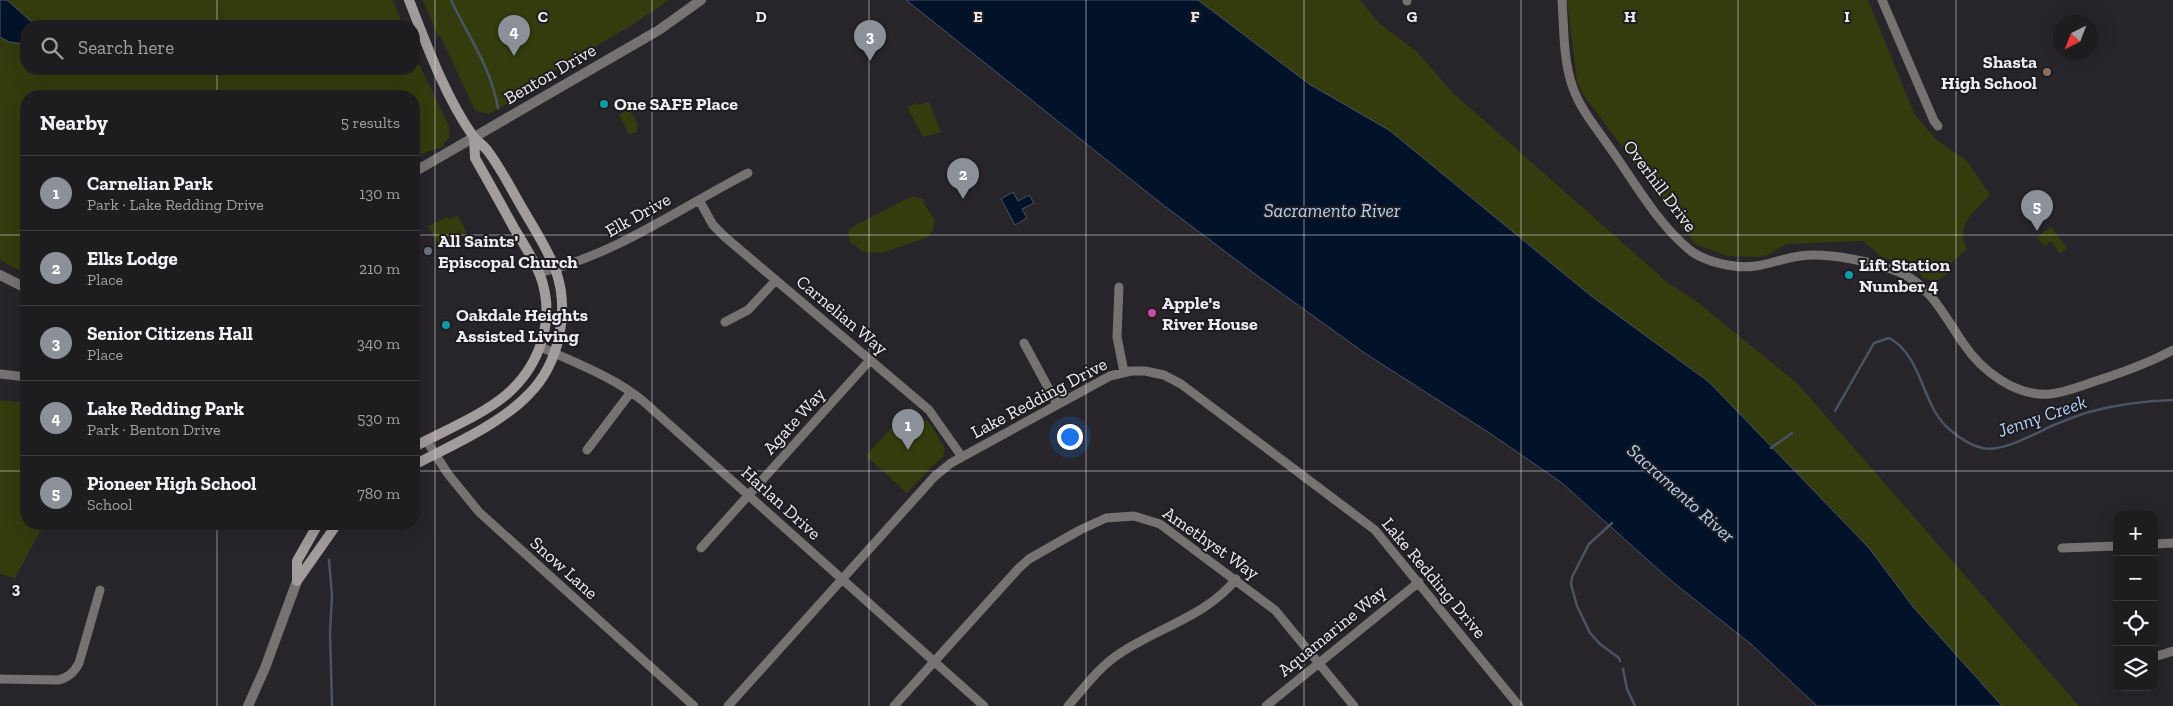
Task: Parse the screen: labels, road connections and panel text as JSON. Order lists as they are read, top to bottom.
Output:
{
  "streets": {
    "street": [
      "Benton Drive",
      "Overhill Drive",
      "Elk Drive",
      "Carnelian Way",
      "Lake Redding Drive",
      "Agate Way",
      "Harlan Drive",
      "Amethyst Way",
      "Snow Lane",
      "Aquamarine Way"
    ]
  },
  "crossings": [
    ["Elk Drive", "Carnelian Way"],
    ["Carnelian Way", "Lake Redding Drive"],
    ["Carnelian Way", "Agate Way"],
    ["Lake Redding Drive", "Harlan Drive"],
    ["Lake Redding Drive", "Aquamarine Way"],
    ["Agate Way", "Harlan Drive"],
    ["Harlan Drive", "Amethyst Way"],
    ["Amethyst Way", "Aquamarine Way"]
  ],
  "water": ["Sacramento River", "Jenny Creek"],
  "places": [
    "Shasta High School",
    "One SAFE Place",
    "All Saints' Episcopal Church",
    "Lift Station Number 4",
    "Apple's River House",
    "Oakdale Heights Assisted Living"
  ],
  "north": "bottom left",
  "page": {
    "pins": [
      "4",
      "3",
      "2",
      "5",
      "1"
    ],
    "search": "Search here",
    "heading": ["Nearby", "5 results"],
    "list": [
      {
        "mark": "1",
        "name": "Carnelian Park",
        "note": "Park · Lake Redding Drive",
        "value": "130 m"
      },
      {
        "mark": "2",
        "name": "Elks Lodge",
        "note": "Place",
        "value": "210 m"
      },
      {
        "mark": "3",
        "name": "Senior Citizens Hall",
        "note": "Place",
        "value": "340 m"
      },
      {
        "mark": "4",
        "name": "Lake Redding Park",
        "note": "Park · Benton Drive",
        "value": "530 m"
      },
      {
        "mark": "5",
        "name": "Pioneer High School",
        "note": "School",
        "value": "780 m"
      }
    ],
    "map_buttons": ["+", "−"]
  },
  "grid": {
    "columns": [
      "C",
      "D",
      "E",
      "F",
      "G",
      "H",
      "I"
    ],
    "rows": ["3"]
  }
}
